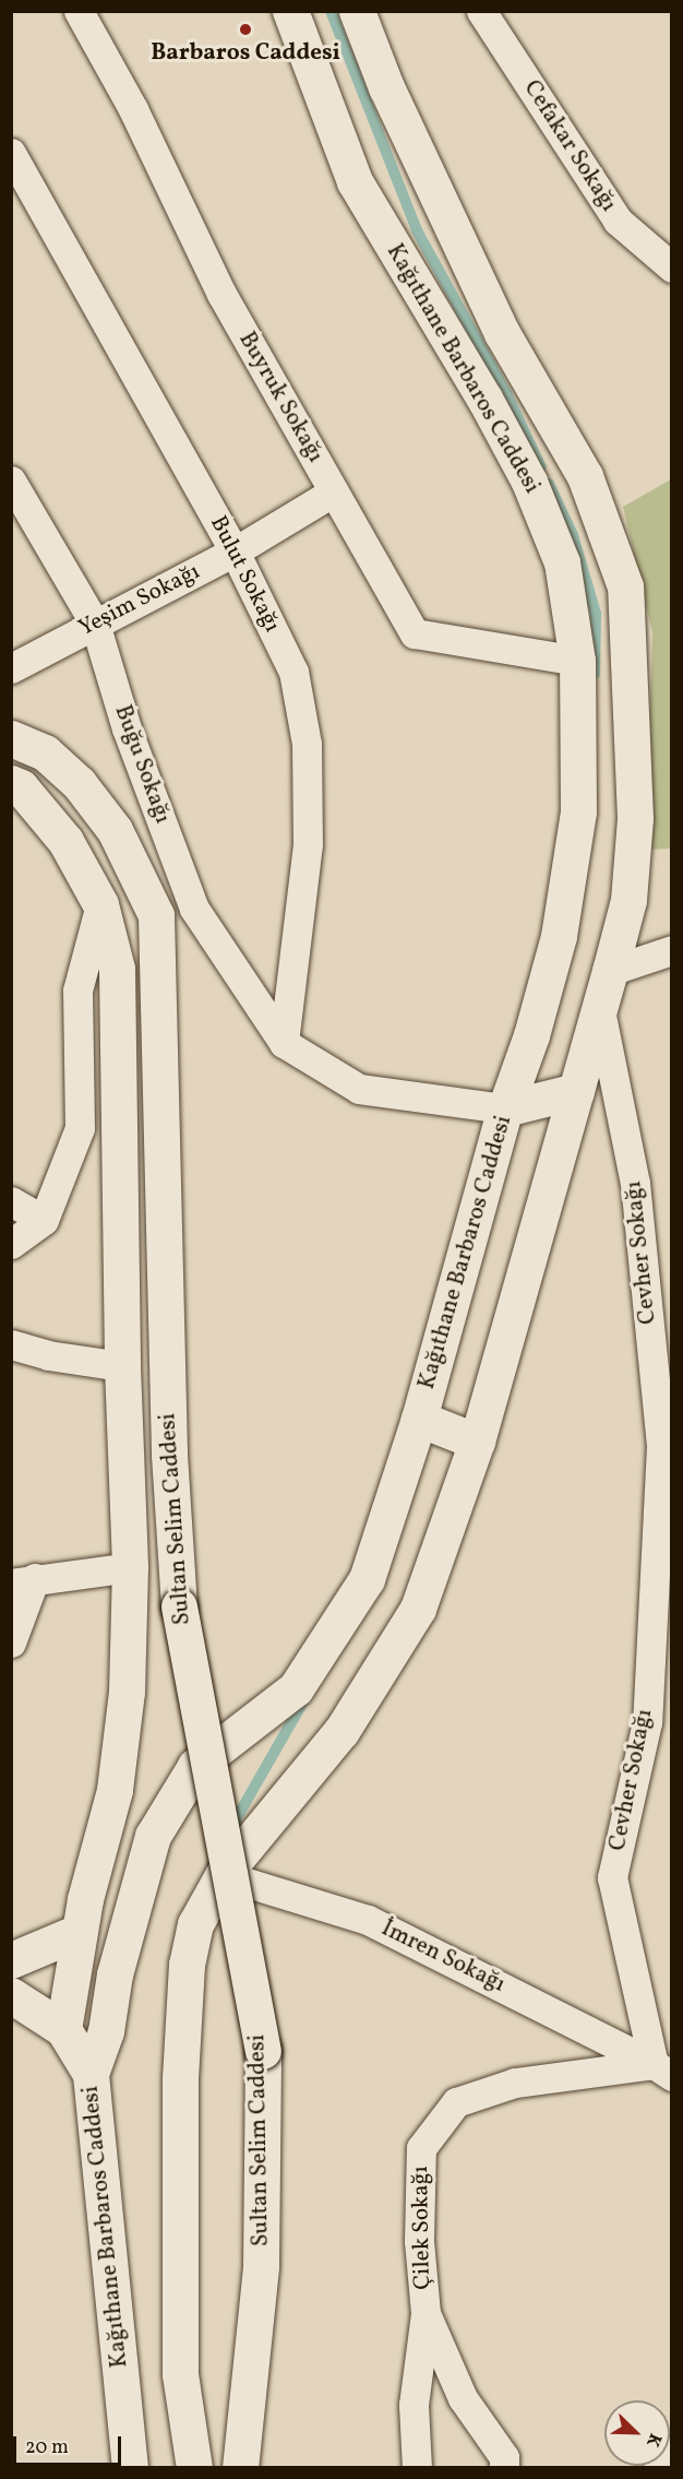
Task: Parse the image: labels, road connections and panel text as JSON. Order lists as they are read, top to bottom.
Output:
{
  "streets": {
    "main road": ["Kağıthane Barbaros Caddesi", "Sultan Selim Caddesi"],
    "street": [
      "Cefakar Sokağı",
      "Buyruk Sokağı",
      "Bulut Sokağı",
      "Yeşim Sokağı",
      "Buğu Sokağı",
      "Cevher Sokağı",
      "İmren Sokağı",
      "Çilek Sokağı"
    ]
  },
  "crossings": [
    ["Kağıthane Barbaros Caddesi", "Buyruk Sokağı"],
    ["Buyruk Sokağı", "Yeşim Sokağı"],
    ["Bulut Sokağı", "Yeşim Sokağı"],
    ["Bulut Sokağı", "Buğu Sokağı"],
    ["Yeşim Sokağı", "Buğu Sokağı"],
    ["Cevher Sokağı", "İmren Sokağı"],
    ["Cevher Sokağı", "Çilek Sokağı"],
    ["İmren Sokağı", "Çilek Sokağı"]
  ],
  "places": ["Barbaros Caddesi"],
  "scale_bar": "20 m",
  "north": "bottom right"
}
